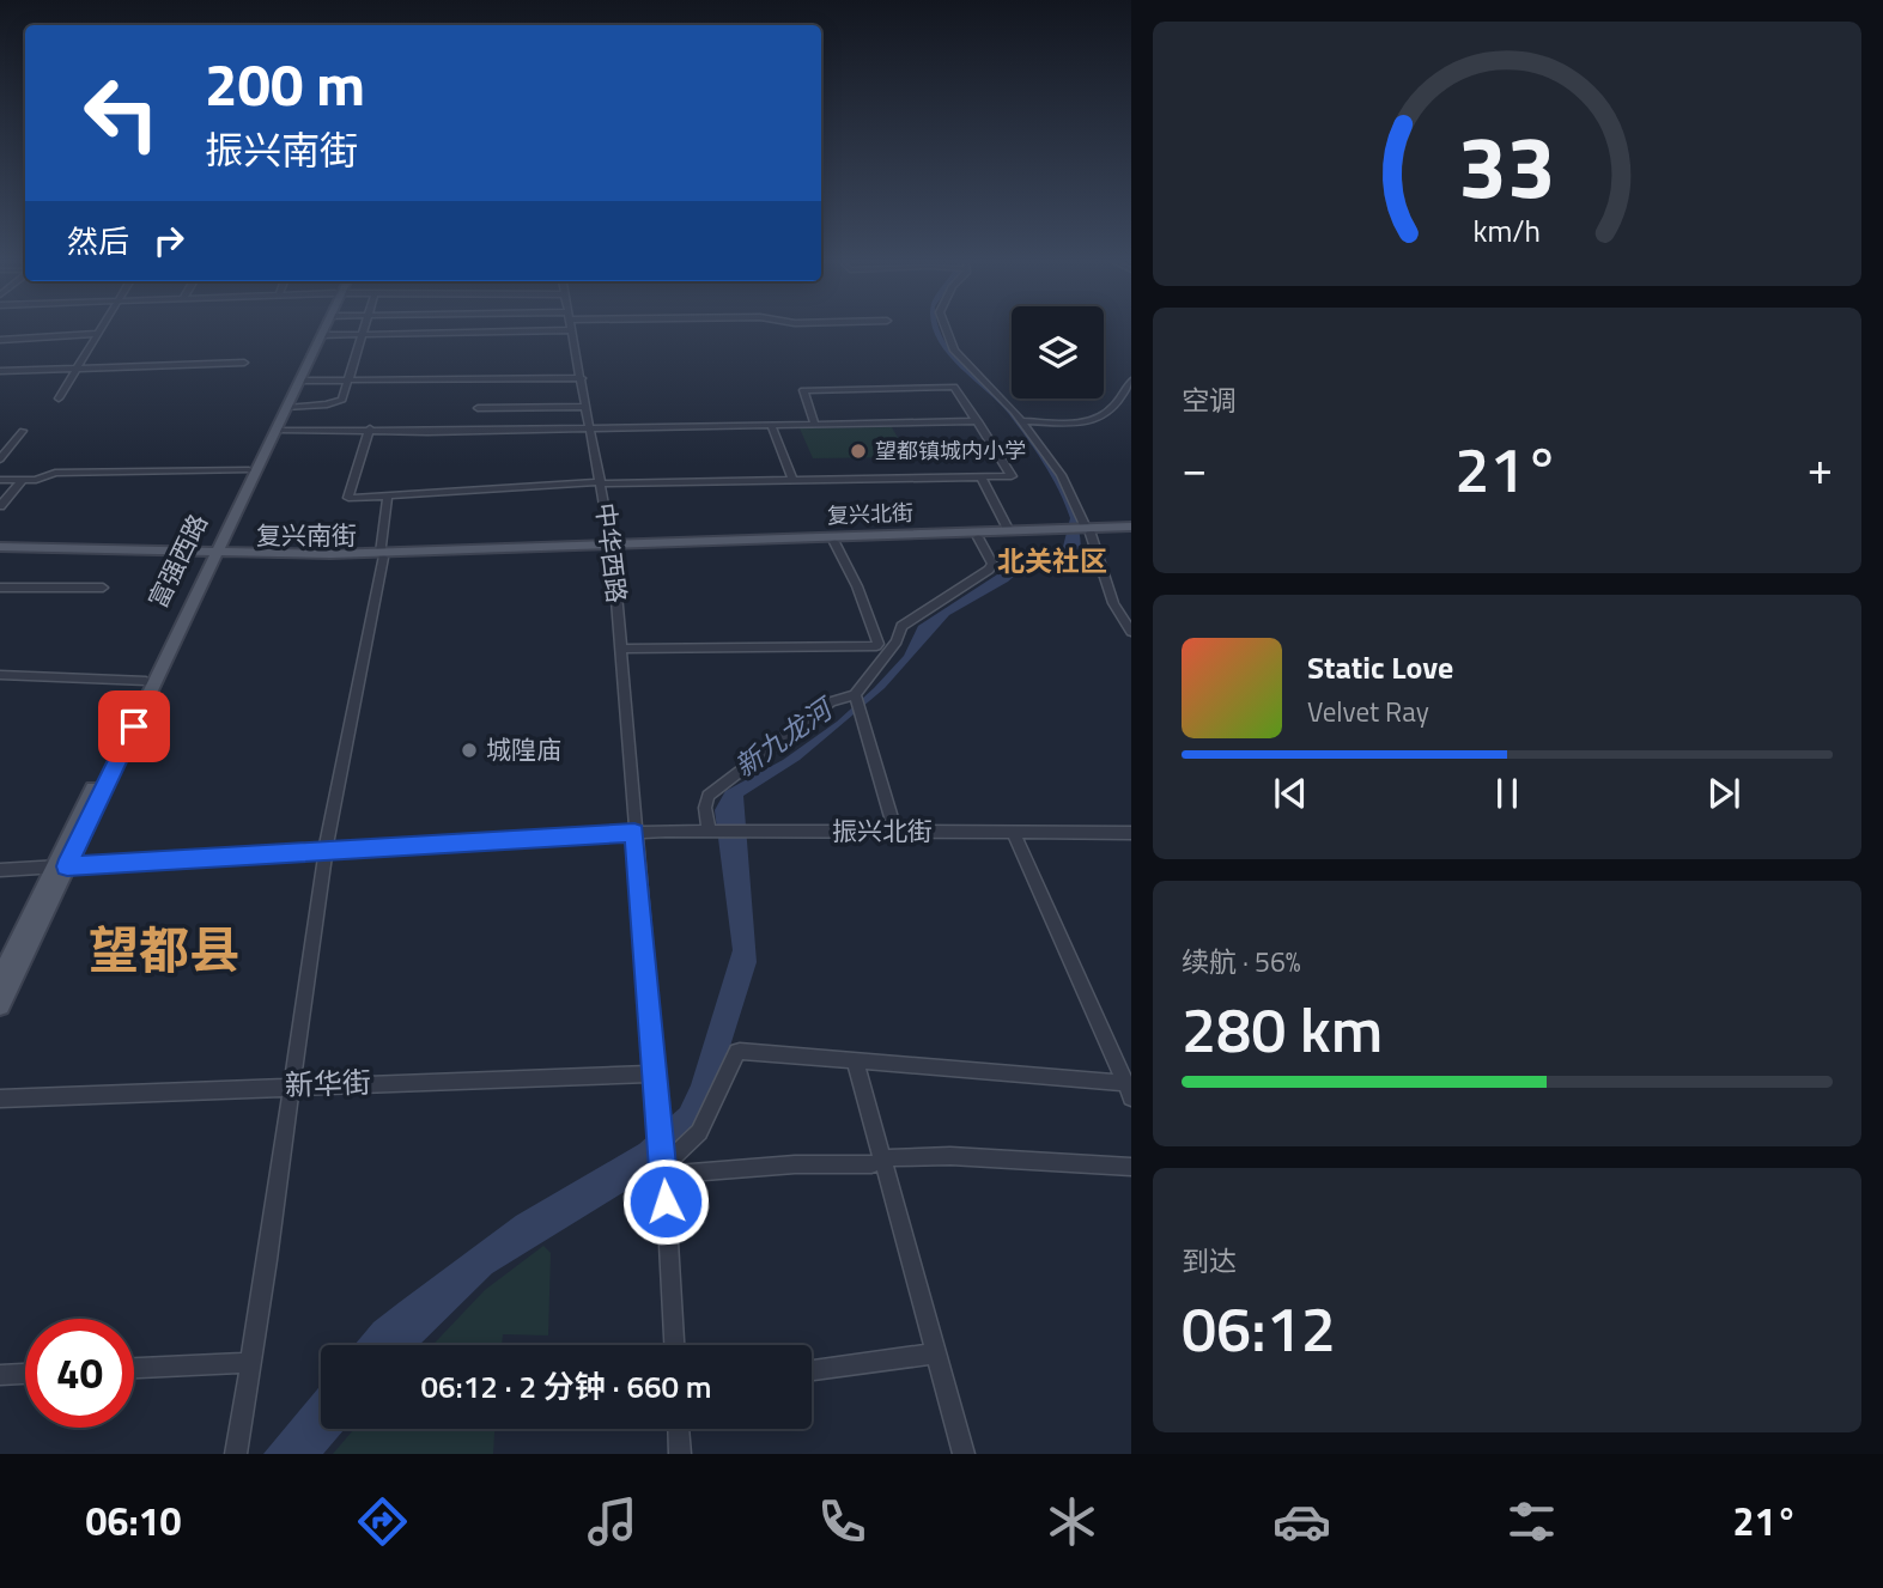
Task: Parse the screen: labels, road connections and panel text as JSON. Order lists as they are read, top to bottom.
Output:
{
  "streets": {
    "main road": ["复兴北街", "复兴南街", "富强西路"],
    "street": ["中华西路", "振兴北街", "新华街"]
  },
  "crossings": [
    ["复兴北街", "复兴南街"],
    ["复兴北街", "中华西路"],
    ["复兴南街", "中华西路"],
    ["复兴南街", "富强西路"],
    ["中华西路", "振兴北街"],
    ["中华西路", "新华街"],
    ["富强西路", "振兴北街"]
  ],
  "districts": ["北关社区", "望都县"],
  "water": ["新九龙河"],
  "places": ["望都镇城内小学", "城隍庙"],
  "page": {
    "turn": ["200 m", "振兴南街"],
    "then": "然后",
    "tile": [
      "空调",
      ["续航 · 56%", "280 km"],
      ["到达", "06:12"]
    ],
    "heat": ["−", "21°", "+"],
    "song": ["Static Love", "Velvet Ray"],
    "limit": "40",
    "trip": "06:12 · 2 分钟 · 660 m",
    "tabs": ["06:10", "21°"],
    "gauge": ["33", "km/h"]
  }
}
